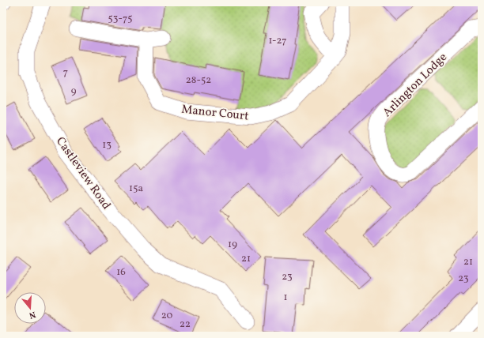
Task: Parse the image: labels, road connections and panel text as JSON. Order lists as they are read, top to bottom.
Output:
{
  "streets": {
    "street": ["Arlington Lodge", "Manor Court", "Castleview Road"]
  },
  "house_numbers": [
    "53-75",
    "1-27",
    "7",
    "28-52",
    "9",
    "13",
    "15a",
    "19",
    "21",
    "21",
    "16",
    "23",
    "23",
    "1",
    "20",
    "22"
  ],
  "north": "bottom"
}
